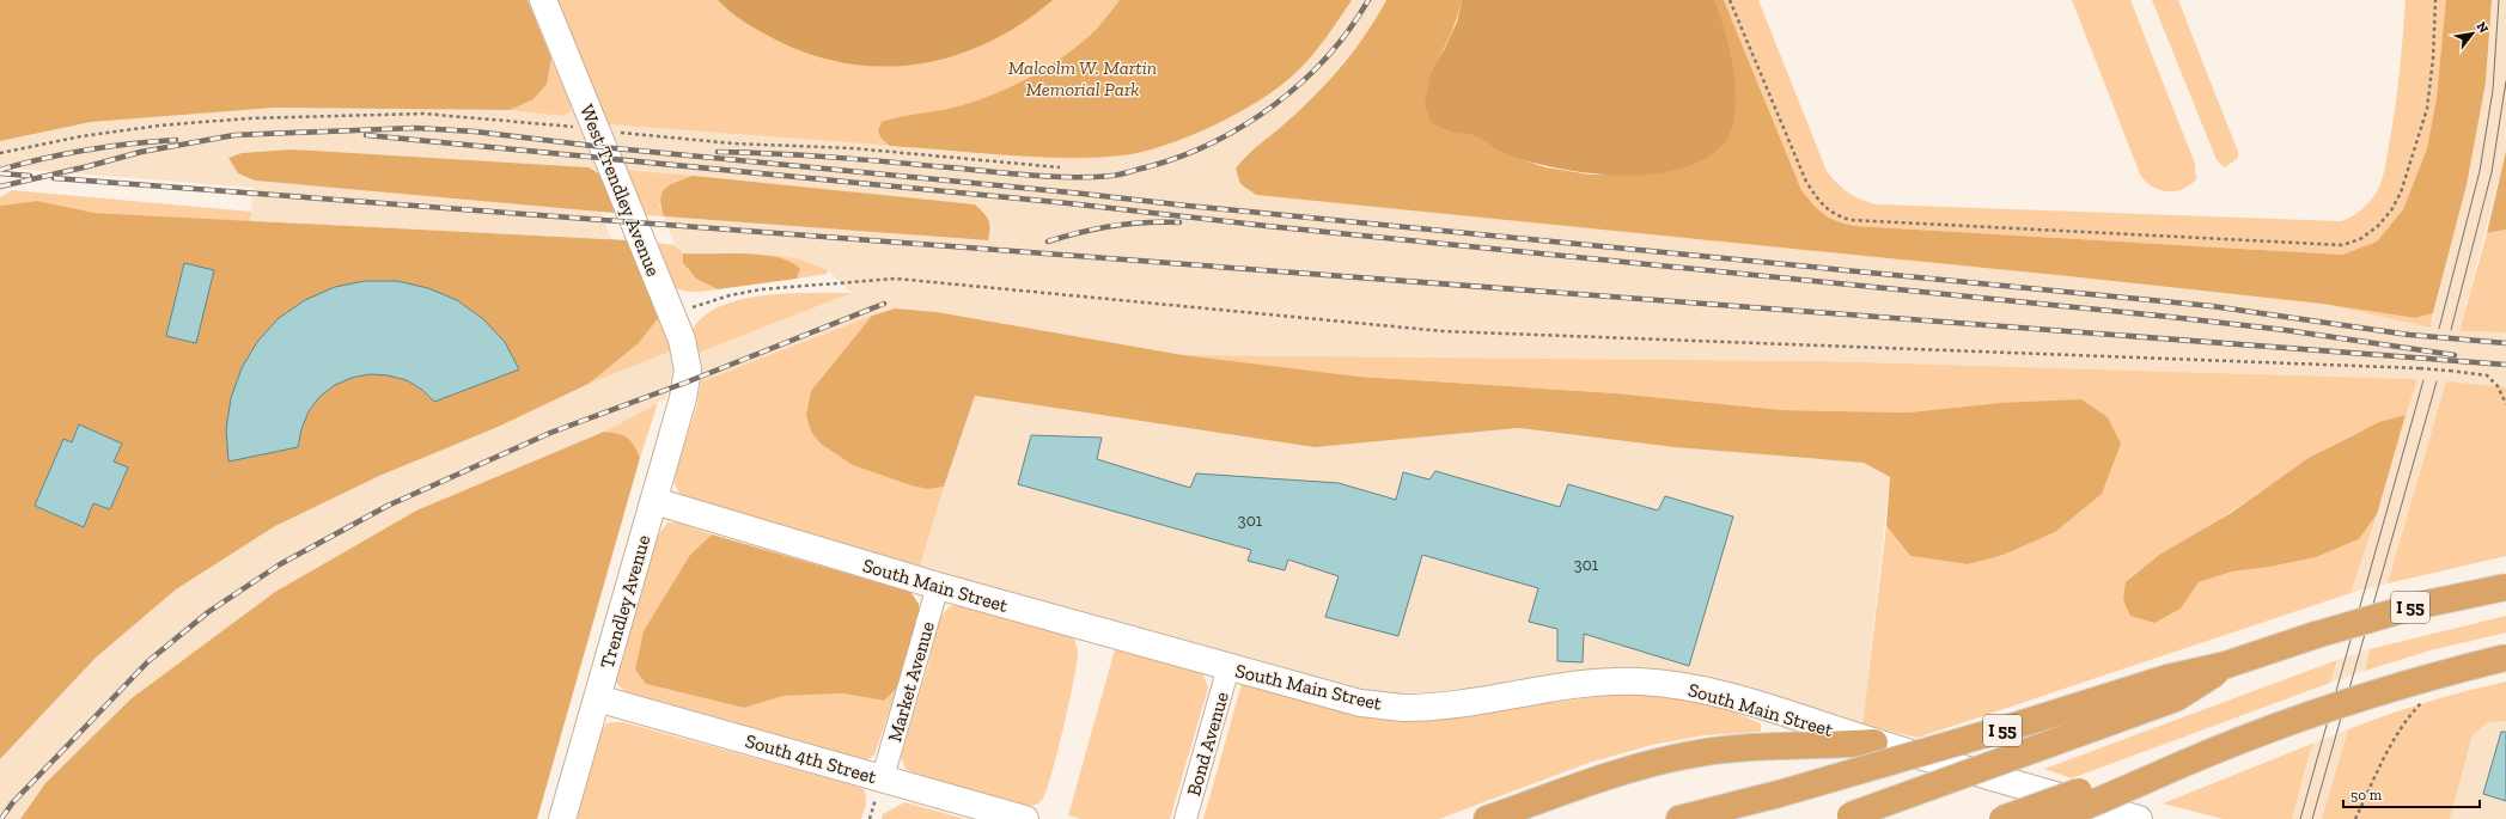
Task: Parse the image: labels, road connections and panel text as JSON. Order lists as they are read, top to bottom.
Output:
{
  "streets": {
    "highway": ["I 55"],
    "street": [
      "West Trendley Avenue",
      "South Main Street",
      "Trendley Avenue",
      "Market Avenue",
      "Bond Avenue",
      "South 4th Street"
    ]
  },
  "crossings": [
    ["West Trendley Avenue", "Trendley Avenue"],
    ["South Main Street", "Trendley Avenue"],
    ["South Main Street", "Market Avenue"],
    ["South Main Street", "Bond Avenue"],
    ["Trendley Avenue", "South 4th Street"],
    ["Market Avenue", "South 4th Street"]
  ],
  "parks": ["Malcolm W. Martin Memorial Park"],
  "house_numbers": ["301", "301"],
  "scale_bar": "50 m",
  "north": "top right"
}
